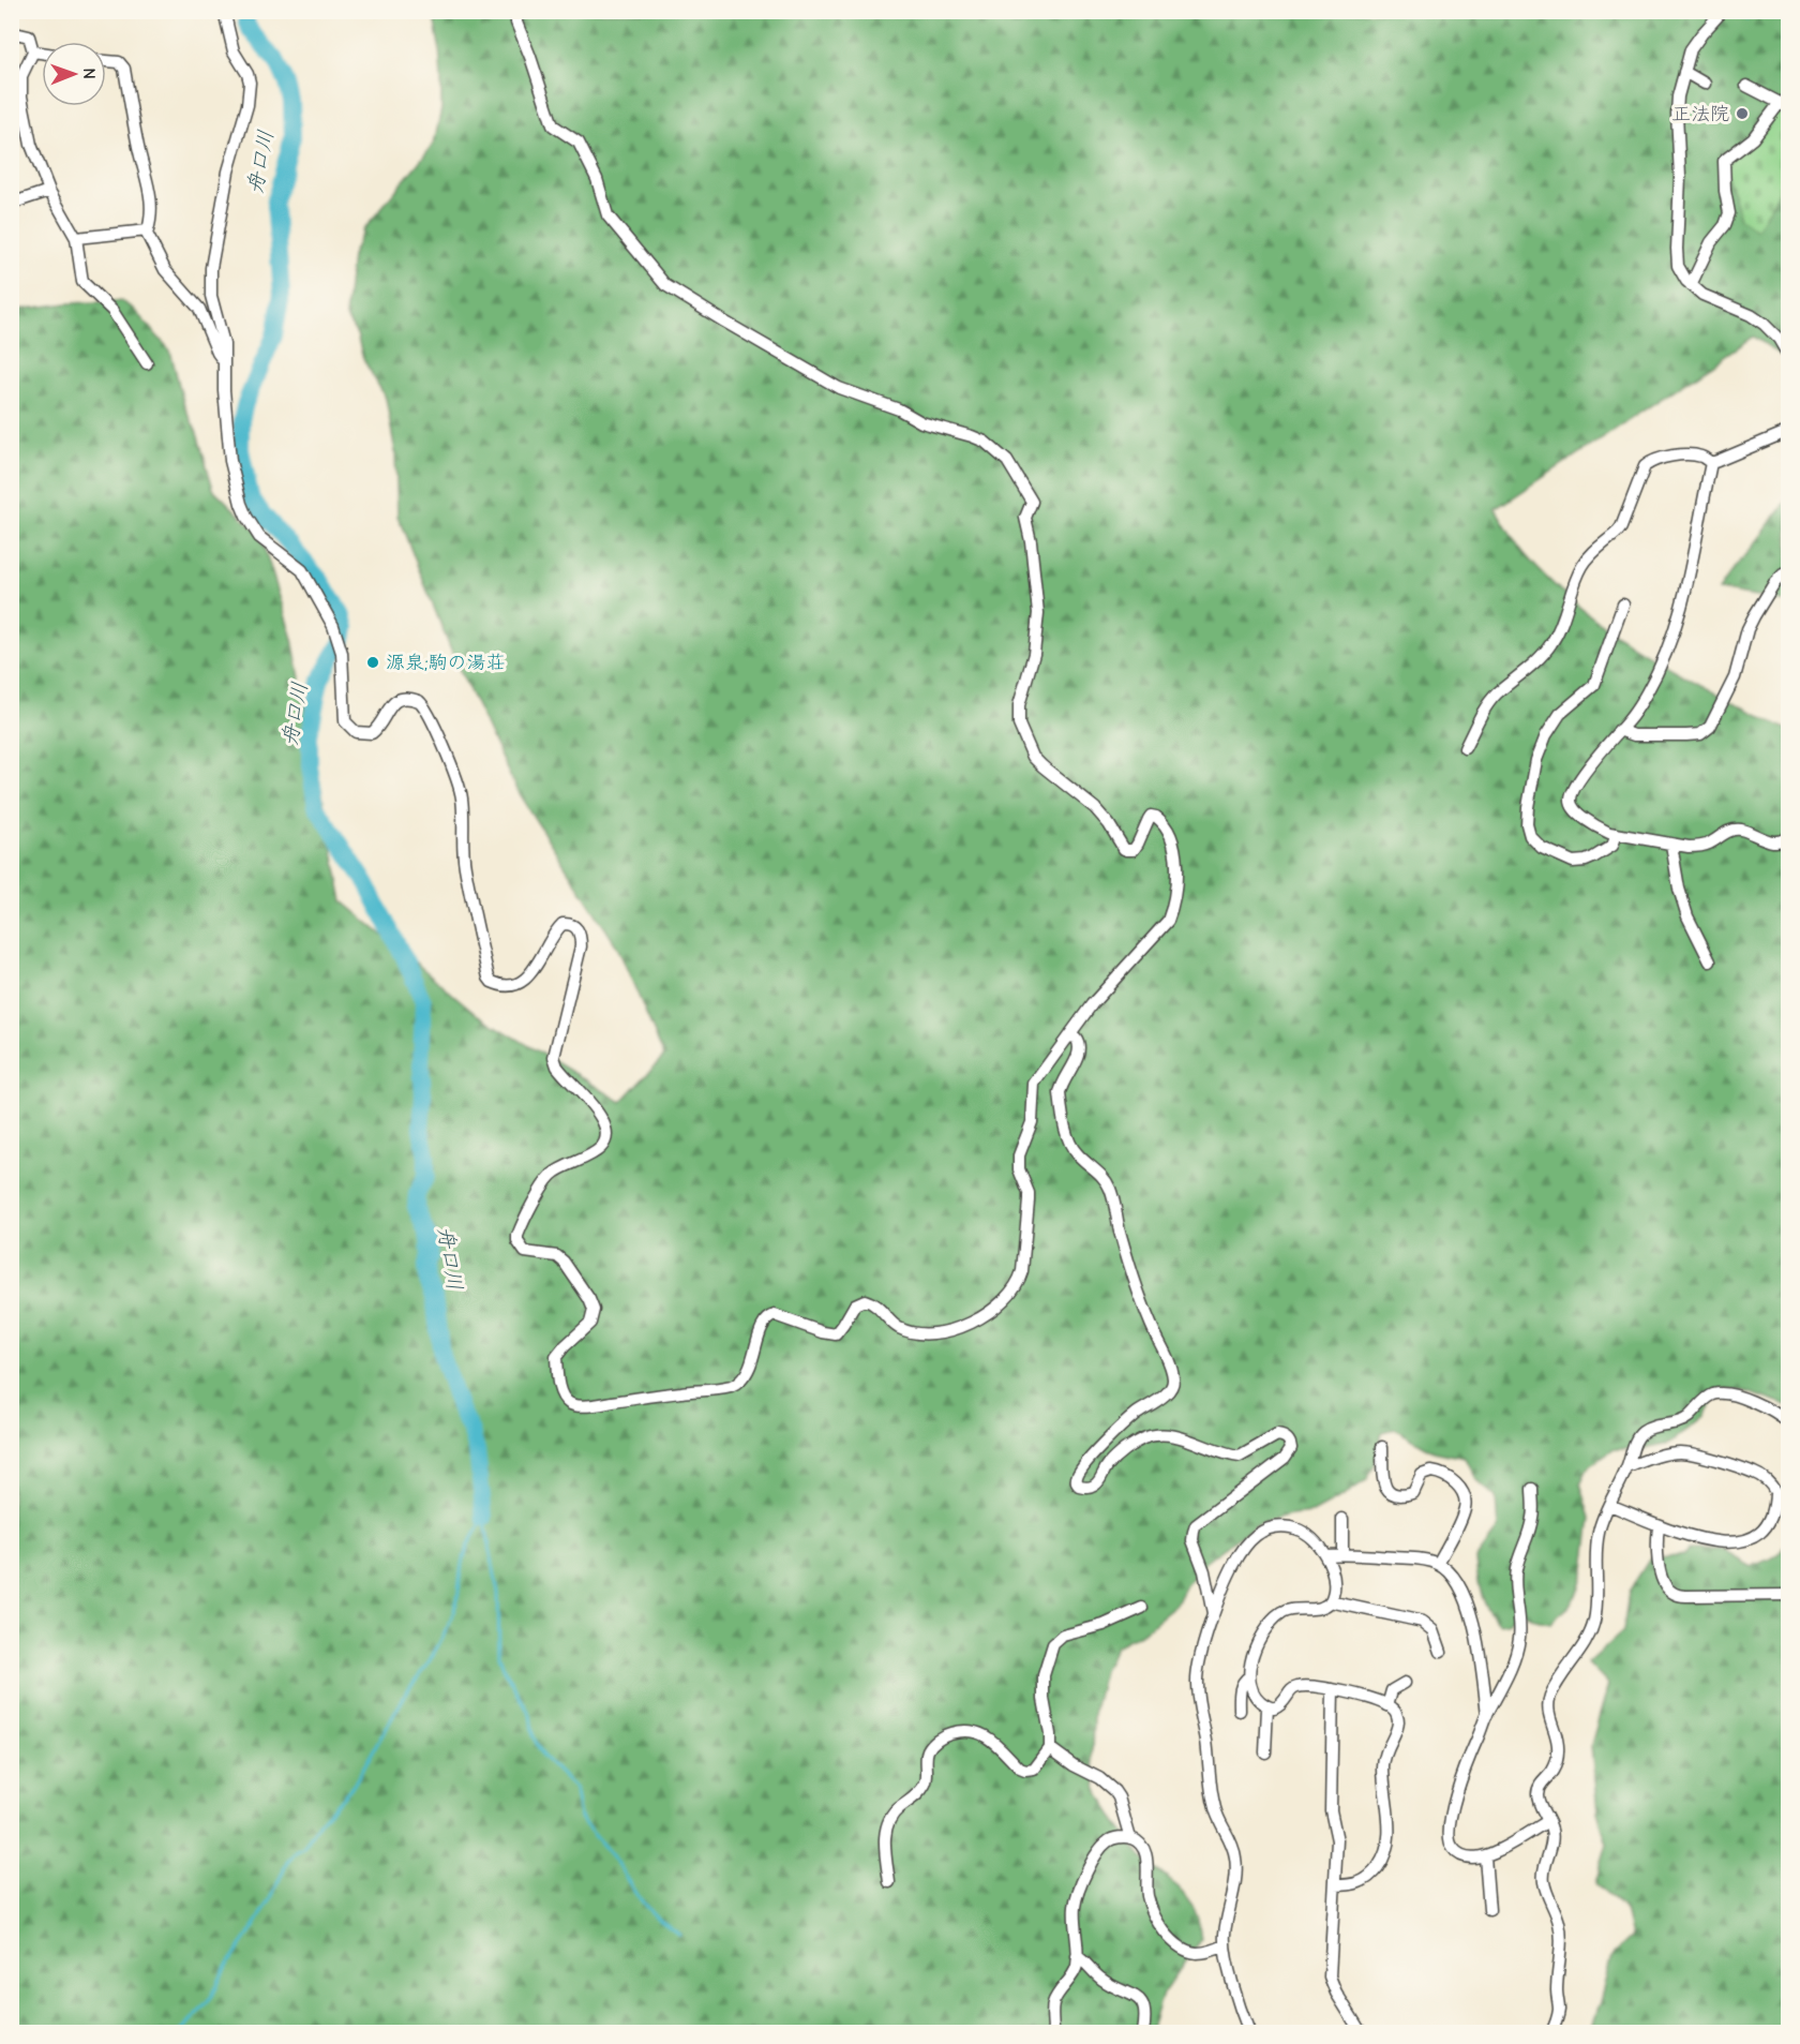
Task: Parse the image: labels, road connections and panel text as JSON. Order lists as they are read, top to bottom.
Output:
{
  "water": ["舟口川"],
  "places": ["正法院", "源泉;駒の湯荘"],
  "north": "right"
}
